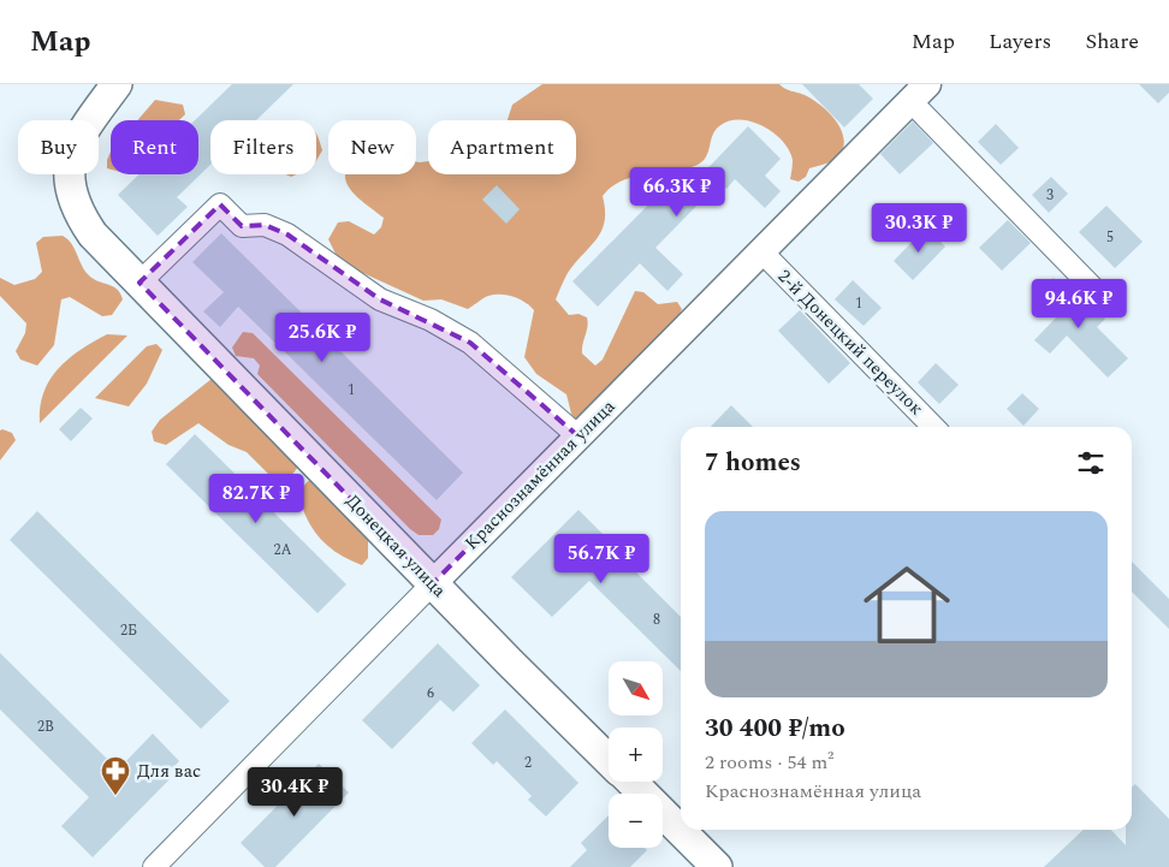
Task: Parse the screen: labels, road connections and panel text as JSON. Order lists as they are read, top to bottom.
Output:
{
  "streets": {
    "main road": ["Донецкая улица"],
    "street": ["2-й Донецкий переулок", "Краснознамённая улица"]
  },
  "crossings": [
    ["2-й Донецкий переулок", "Краснознамённая улица"],
    ["Краснознамённая улица", "Донецкая улица"]
  ],
  "places": {
    "pharmacy": ["Для вас"]
  },
  "house_numbers": [
    "3",
    "5",
    "1",
    "1",
    "2А",
    "8",
    "2Б",
    "6",
    "2В",
    "2"
  ],
  "north": "bottom right",
  "page": {
    "header": "Map",
    "nav": ["Map", "Layers", "Share"],
    "chip": [
      "Buy",
      "Rent",
      "Filters",
      "New",
      "Apartment"
    ],
    "price": [
      "66.3K ₽",
      "30.3K ₽",
      "94.6K ₽",
      "25.6K ₽",
      "82.7K ₽",
      "56.7K ₽",
      "30.4K ₽"
    ],
    "heading": "7 homes",
    "list": [
      {
        "name": "30 400 ₽/mo",
        "note": "2 rooms · 54 m² · Краснознамённая улица"
      }
    ],
    "map_buttons": ["+", "−"]
  }
}
